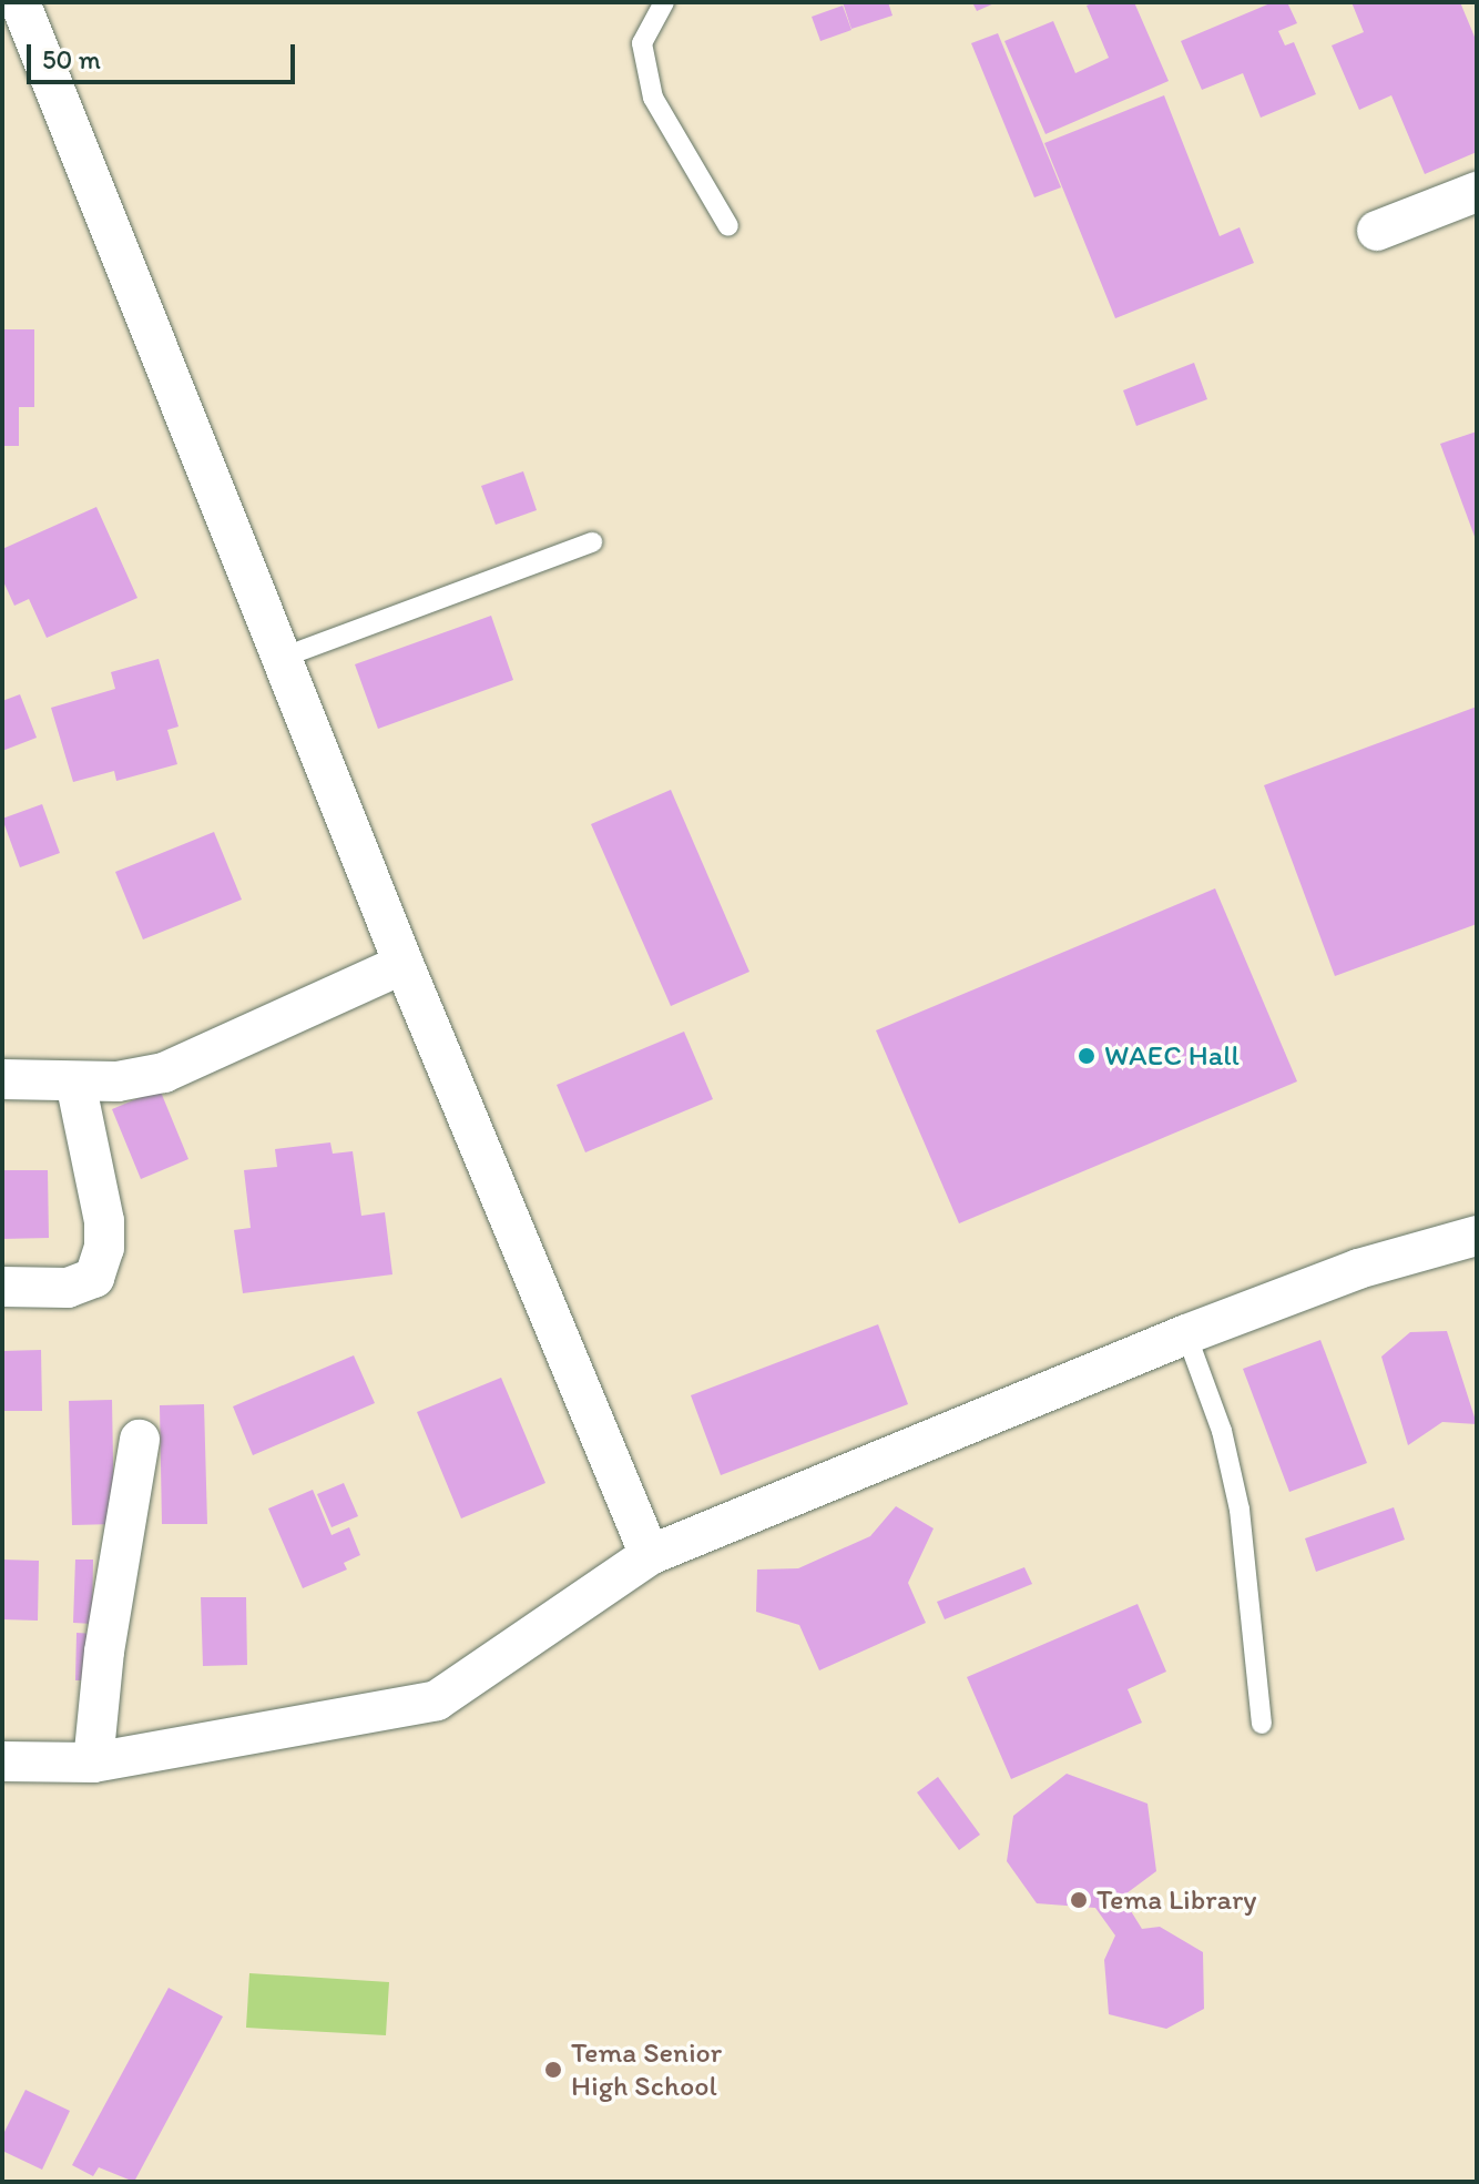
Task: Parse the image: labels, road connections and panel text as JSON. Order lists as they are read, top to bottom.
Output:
{
  "places": ["WAEC Hall", "Tema Library", "Tema Senior High School"],
  "scale_bar": "50 m"
}
